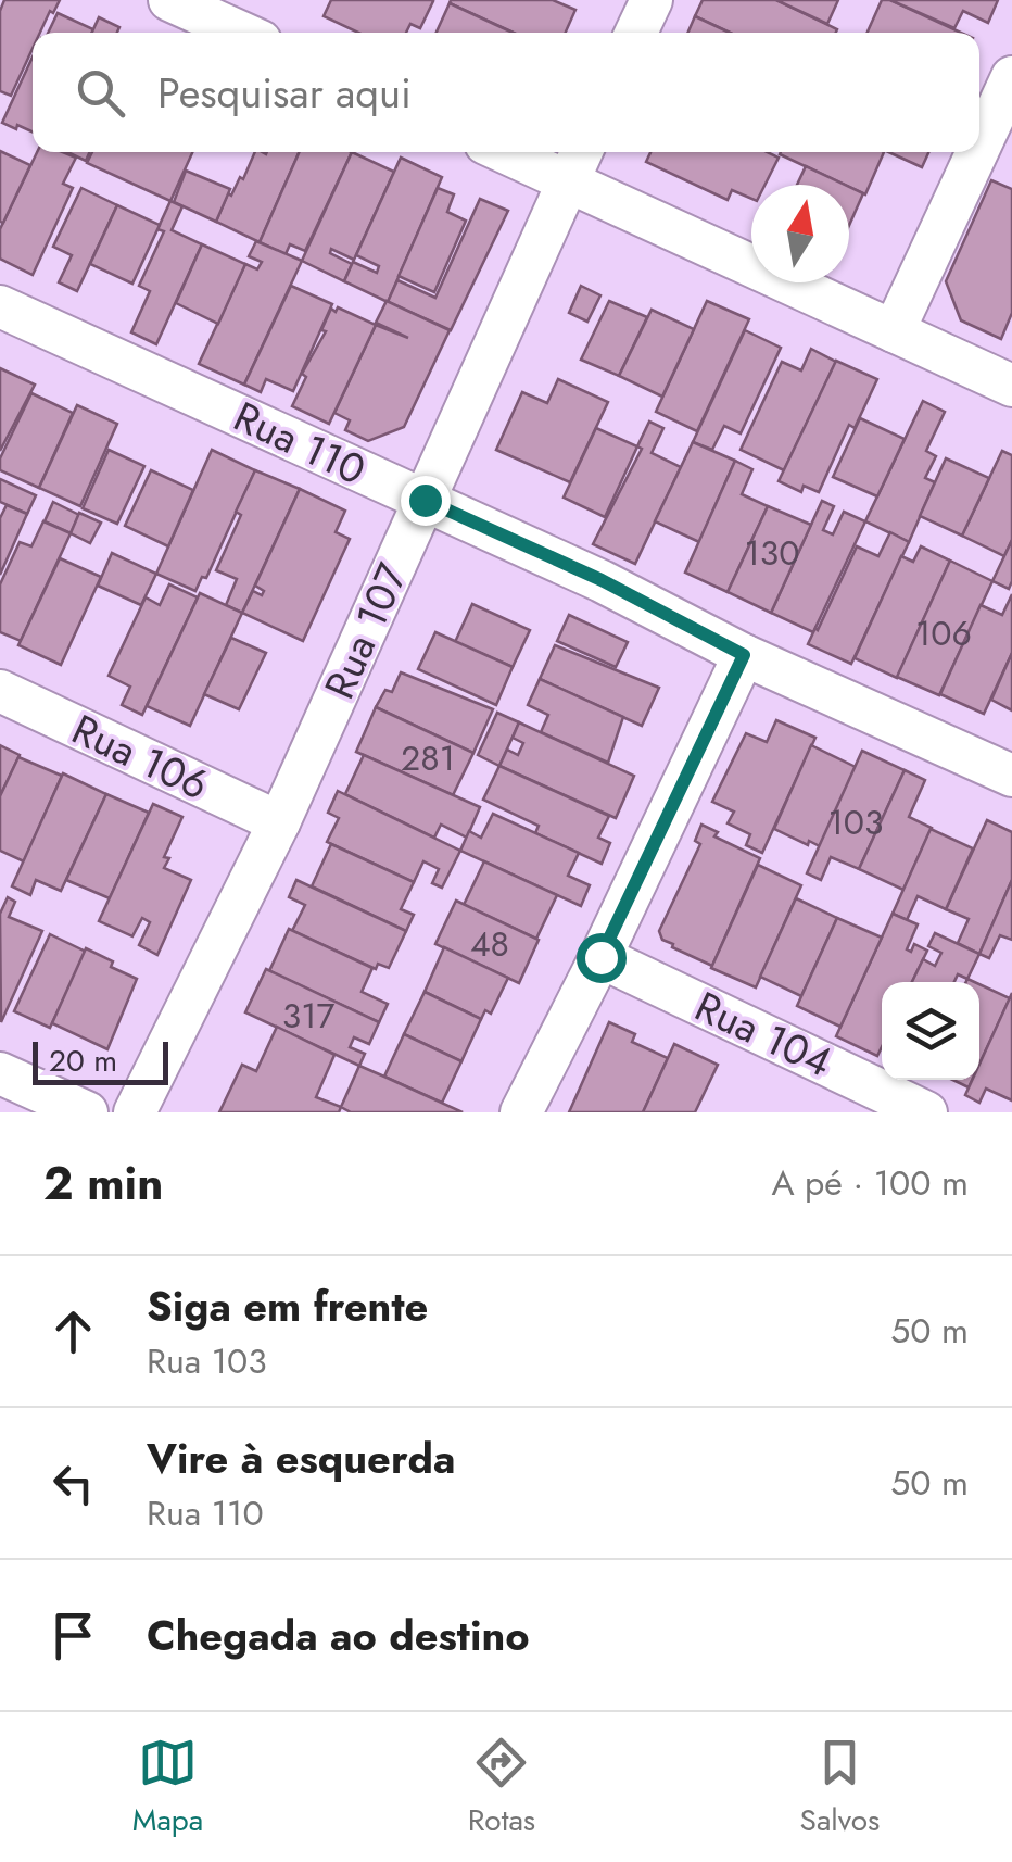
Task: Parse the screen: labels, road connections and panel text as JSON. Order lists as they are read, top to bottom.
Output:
{
  "streets": {
    "street": [
      "Rua 110",
      "Rua 107",
      "Rua 106",
      "Rua 104"
    ]
  },
  "crossings": [
    ["Rua 110", "Rua 107"],
    ["Rua 107", "Rua 106"]
  ],
  "house_numbers": [
    "130",
    "106",
    "281",
    "103",
    "48",
    "317"
  ],
  "scale_bar": "20 m",
  "north": "top",
  "page": {
    "search": "Pesquisar aqui",
    "scale": "20 m",
    "heading": ["2 min", "A pé · 100 m"],
    "list": [
      ["Siga em frente", "Rua 103", "50 m"],
      ["Vire à esquerda", "Rua 110", "50 m"],
      "Chegada ao destino"
    ],
    "nav": ["Mapa", "Rotas", "Salvos"]
  }
}
